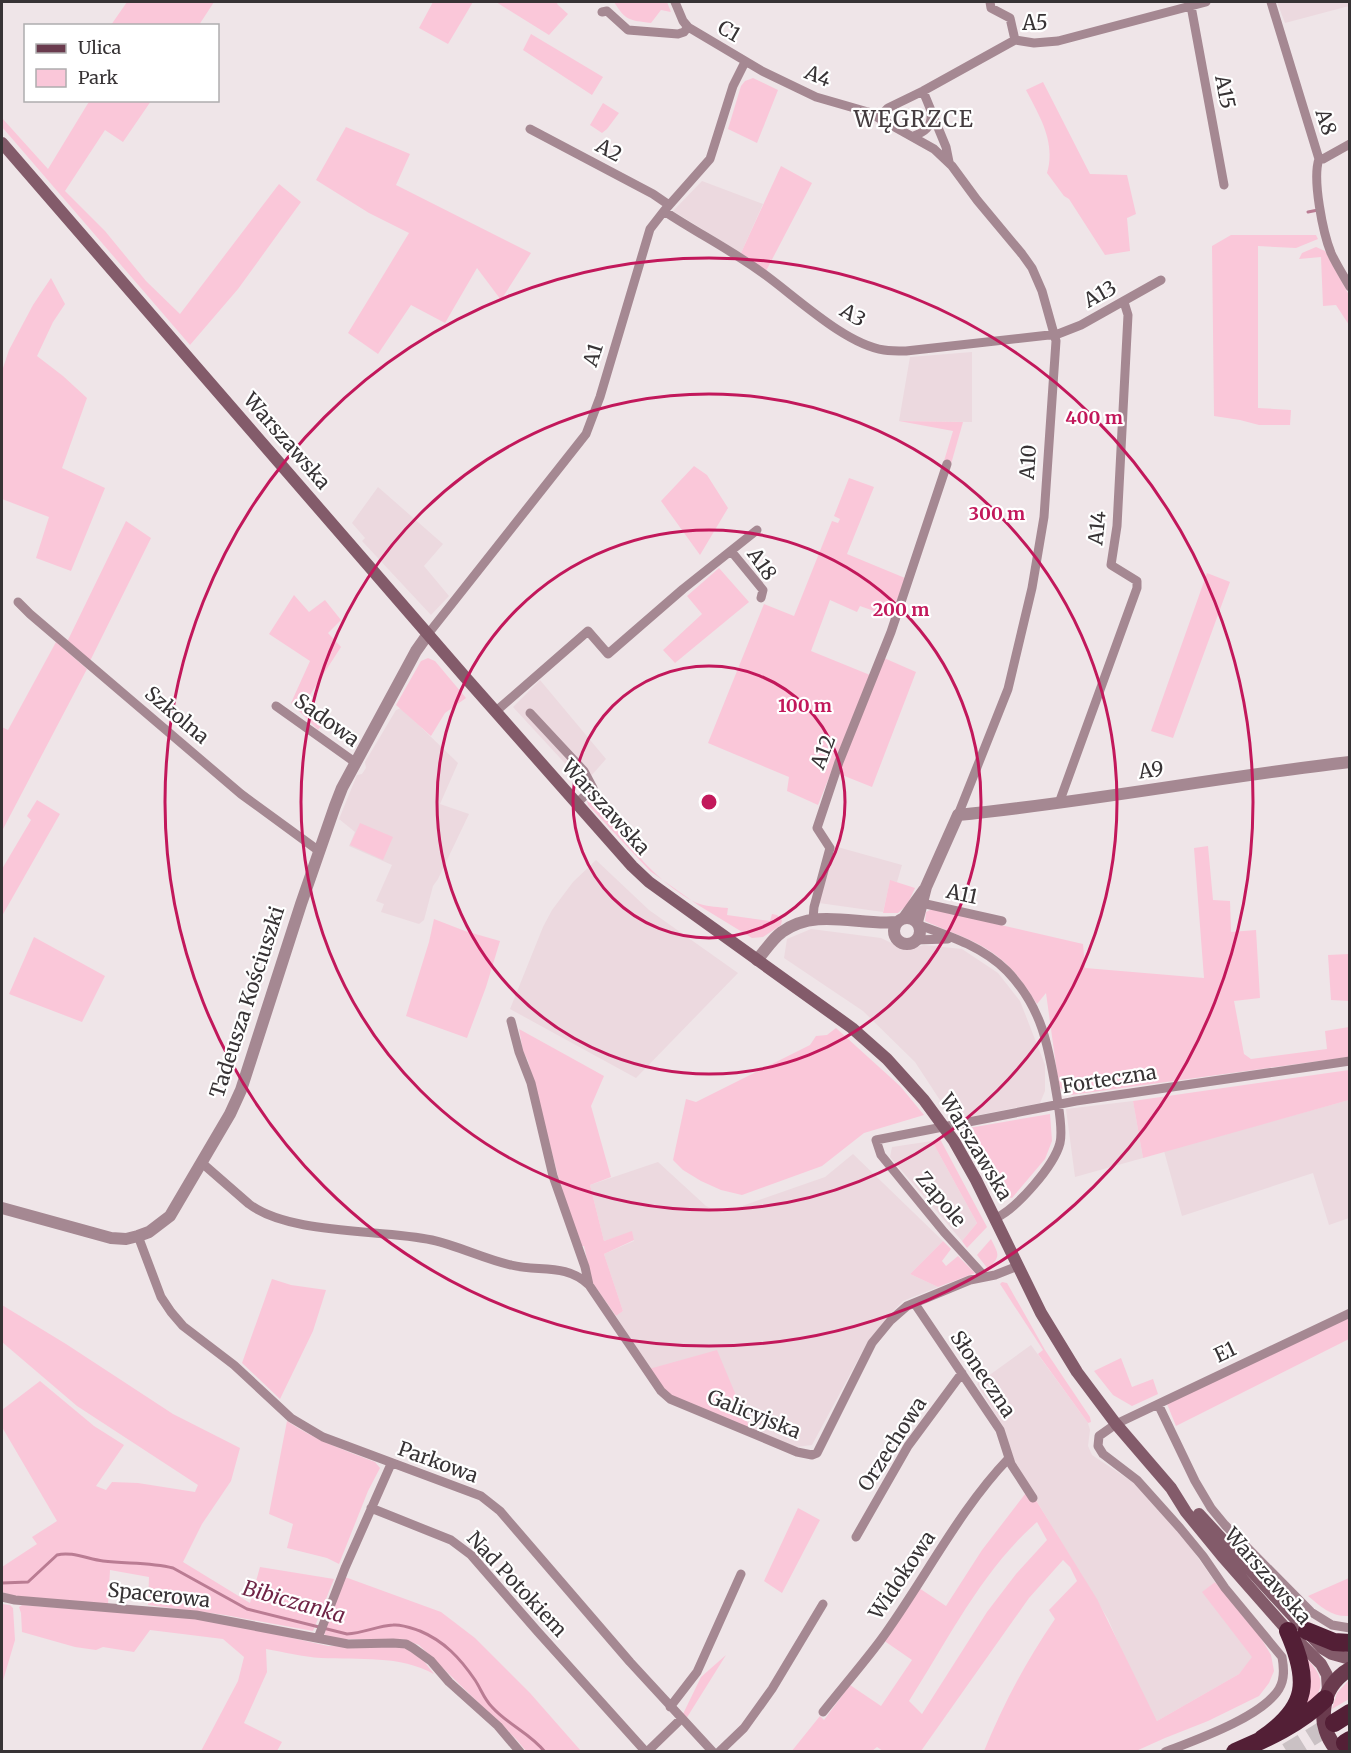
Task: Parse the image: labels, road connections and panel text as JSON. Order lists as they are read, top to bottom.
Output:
{
  "streets": {
    "main road": ["Warszawska"],
    "street": [
      "A5",
      "C1",
      "A4",
      "A15",
      "A8",
      "A2",
      "A13",
      "A3",
      "A1",
      "A10",
      "A14",
      "A18",
      "Szkolna",
      "Sadowa",
      "A12",
      "A9",
      "A11",
      "Tadeusza Kościuszki",
      "Forteczna",
      "Zapole",
      "E1",
      "Słoneczna",
      "Galicyjska",
      "Orzechowa",
      "Parkowa",
      "Widokowa",
      "Nad Potokiem",
      "Spacerowa"
    ]
  },
  "crossings": [
    ["A5", "A4"],
    ["A5", "A15"],
    ["A5", "A10"],
    ["C1", "A4"],
    ["C1", "A1"],
    ["A4", "A1"],
    ["A4", "A10"],
    ["A2", "A3"],
    ["A2", "A1"],
    ["A13", "A3"],
    ["A13", "A10"],
    ["A13", "A14"],
    ["A3", "A1"],
    ["A3", "A10"],
    ["A1", "Warszawska"],
    ["A1", "Tadeusza Kościuszki"],
    ["Warszawska", "Tadeusza Kościuszki"],
    ["Warszawska", "E1"],
    ["Warszawska", "Galicyjska"],
    ["A10", "A9"],
    ["A10", "A11"],
    ["A14", "A9"],
    ["Szkolna", "Tadeusza Kościuszki"],
    ["Sadowa", "Tadeusza Kościuszki"],
    ["Tadeusza Kościuszki", "Galicyjska"],
    ["Tadeusza Kościuszki", "Parkowa"],
    ["Forteczna", "Zapole"],
    ["Zapole", "Galicyjska"],
    ["Słoneczna", "Galicyjska"],
    ["Słoneczna", "Orzechowa"],
    ["Słoneczna", "Widokowa"],
    ["Parkowa", "Nad Potokiem"]
  ],
  "districts": ["WĘGRZCE"],
  "water": ["Bibiczanka"],
  "legend": ["Ulica", "Park"],
  "rings": [
    "400 m",
    "300 m",
    "200 m",
    "100 m"
  ]
}
